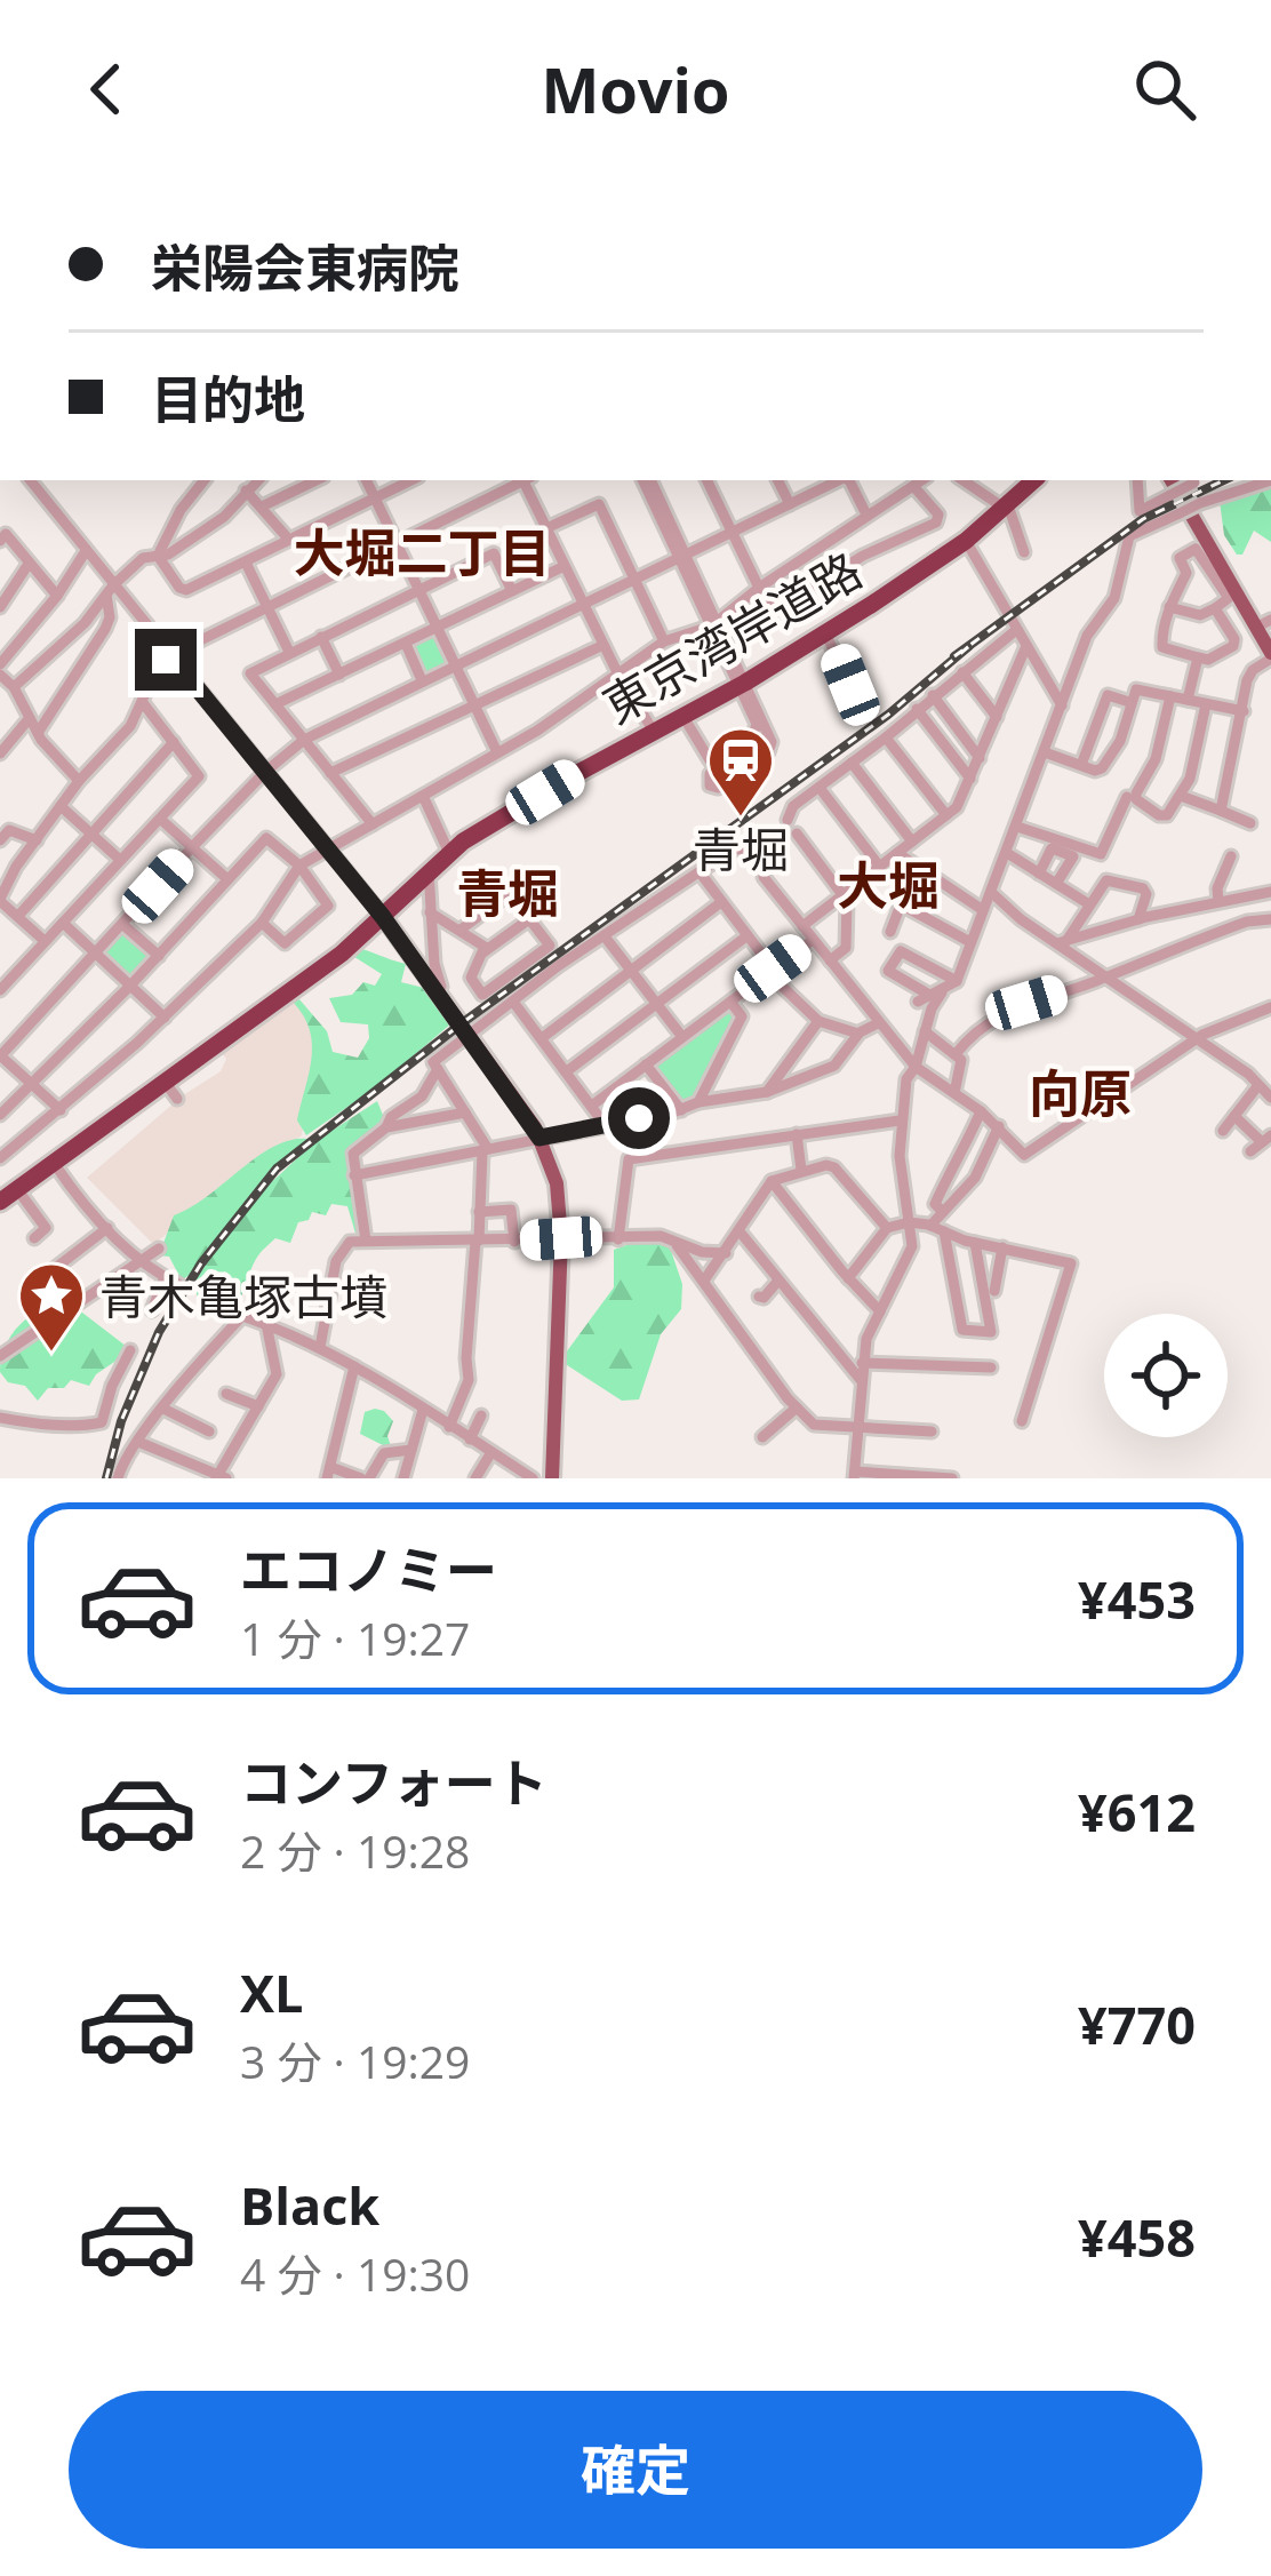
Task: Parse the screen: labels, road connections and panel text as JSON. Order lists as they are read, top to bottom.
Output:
{
  "streets": {
    "highway": ["東京湾岸道路"]
  },
  "districts": [
    "大堀二丁目",
    "大堀",
    "青堀",
    "向原"
  ],
  "places": {
    "station": ["青堀"],
    "place": ["青木亀塚古墳"]
  },
  "page": {
    "header": "Movio",
    "banner": ["栄陽会東病院", "目的地"],
    "list": [
      {
        "name": "エコノミー",
        "note": "1 分 · 19:27",
        "value": "¥453"
      },
      {
        "name": "コンフォート",
        "note": "2 分 · 19:28",
        "value": "¥612"
      },
      {
        "name": "XL",
        "note": "3 分 · 19:29",
        "value": "¥770"
      },
      {
        "name": "Black",
        "note": "4 分 · 19:30",
        "value": "¥458"
      }
    ],
    "buttons": "確定"
  }
}
